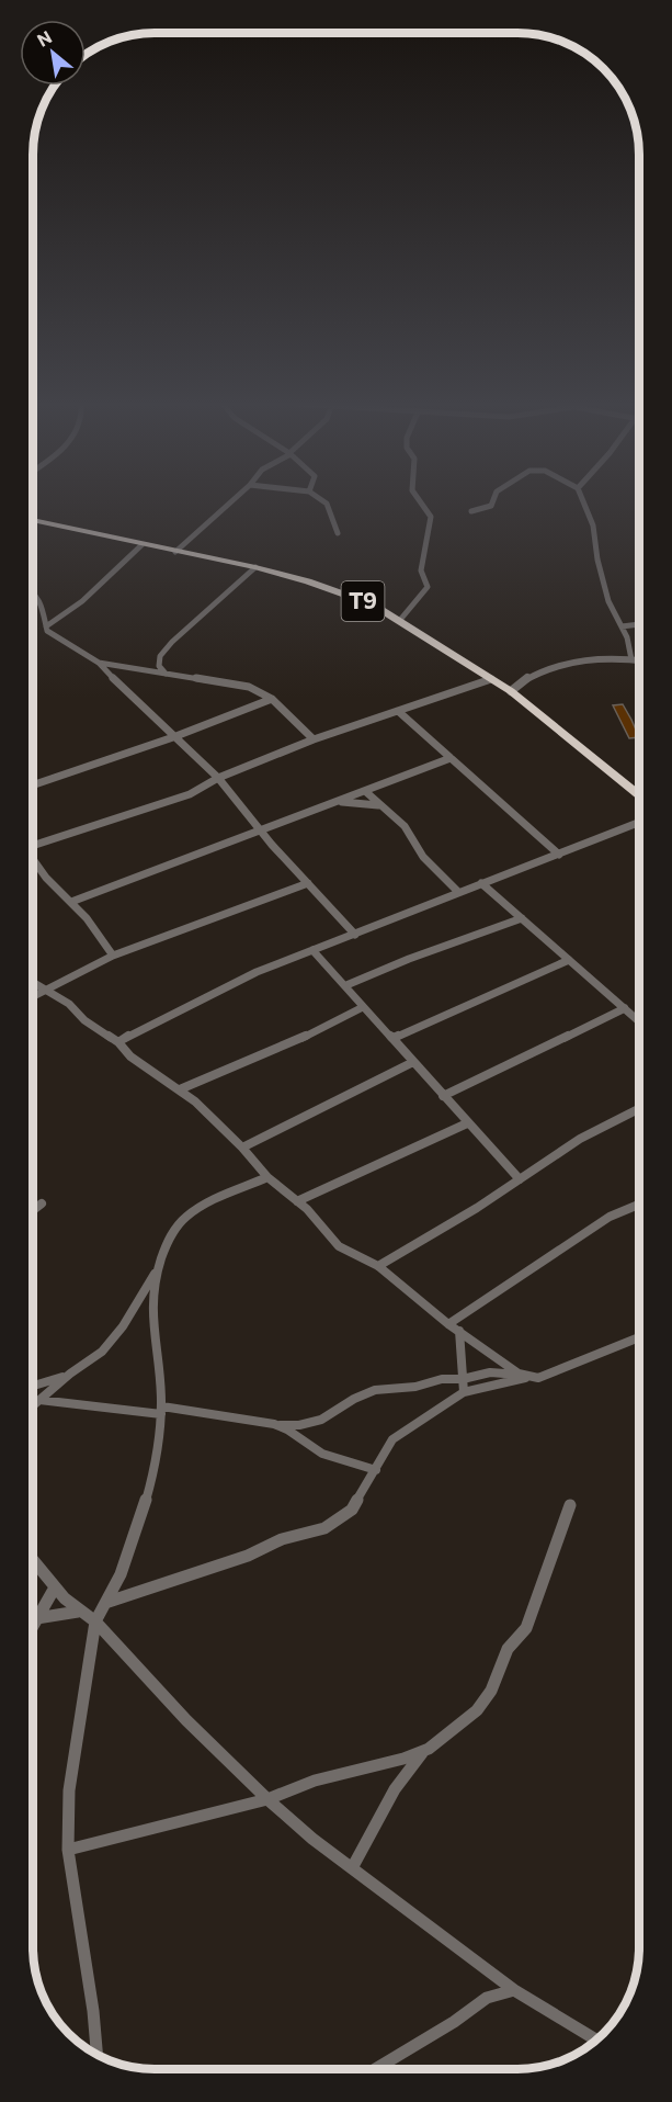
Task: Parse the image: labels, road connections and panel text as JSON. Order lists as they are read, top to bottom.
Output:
{
  "streets": {
    "highway": ["T9"]
  },
  "north": "top left"
}
